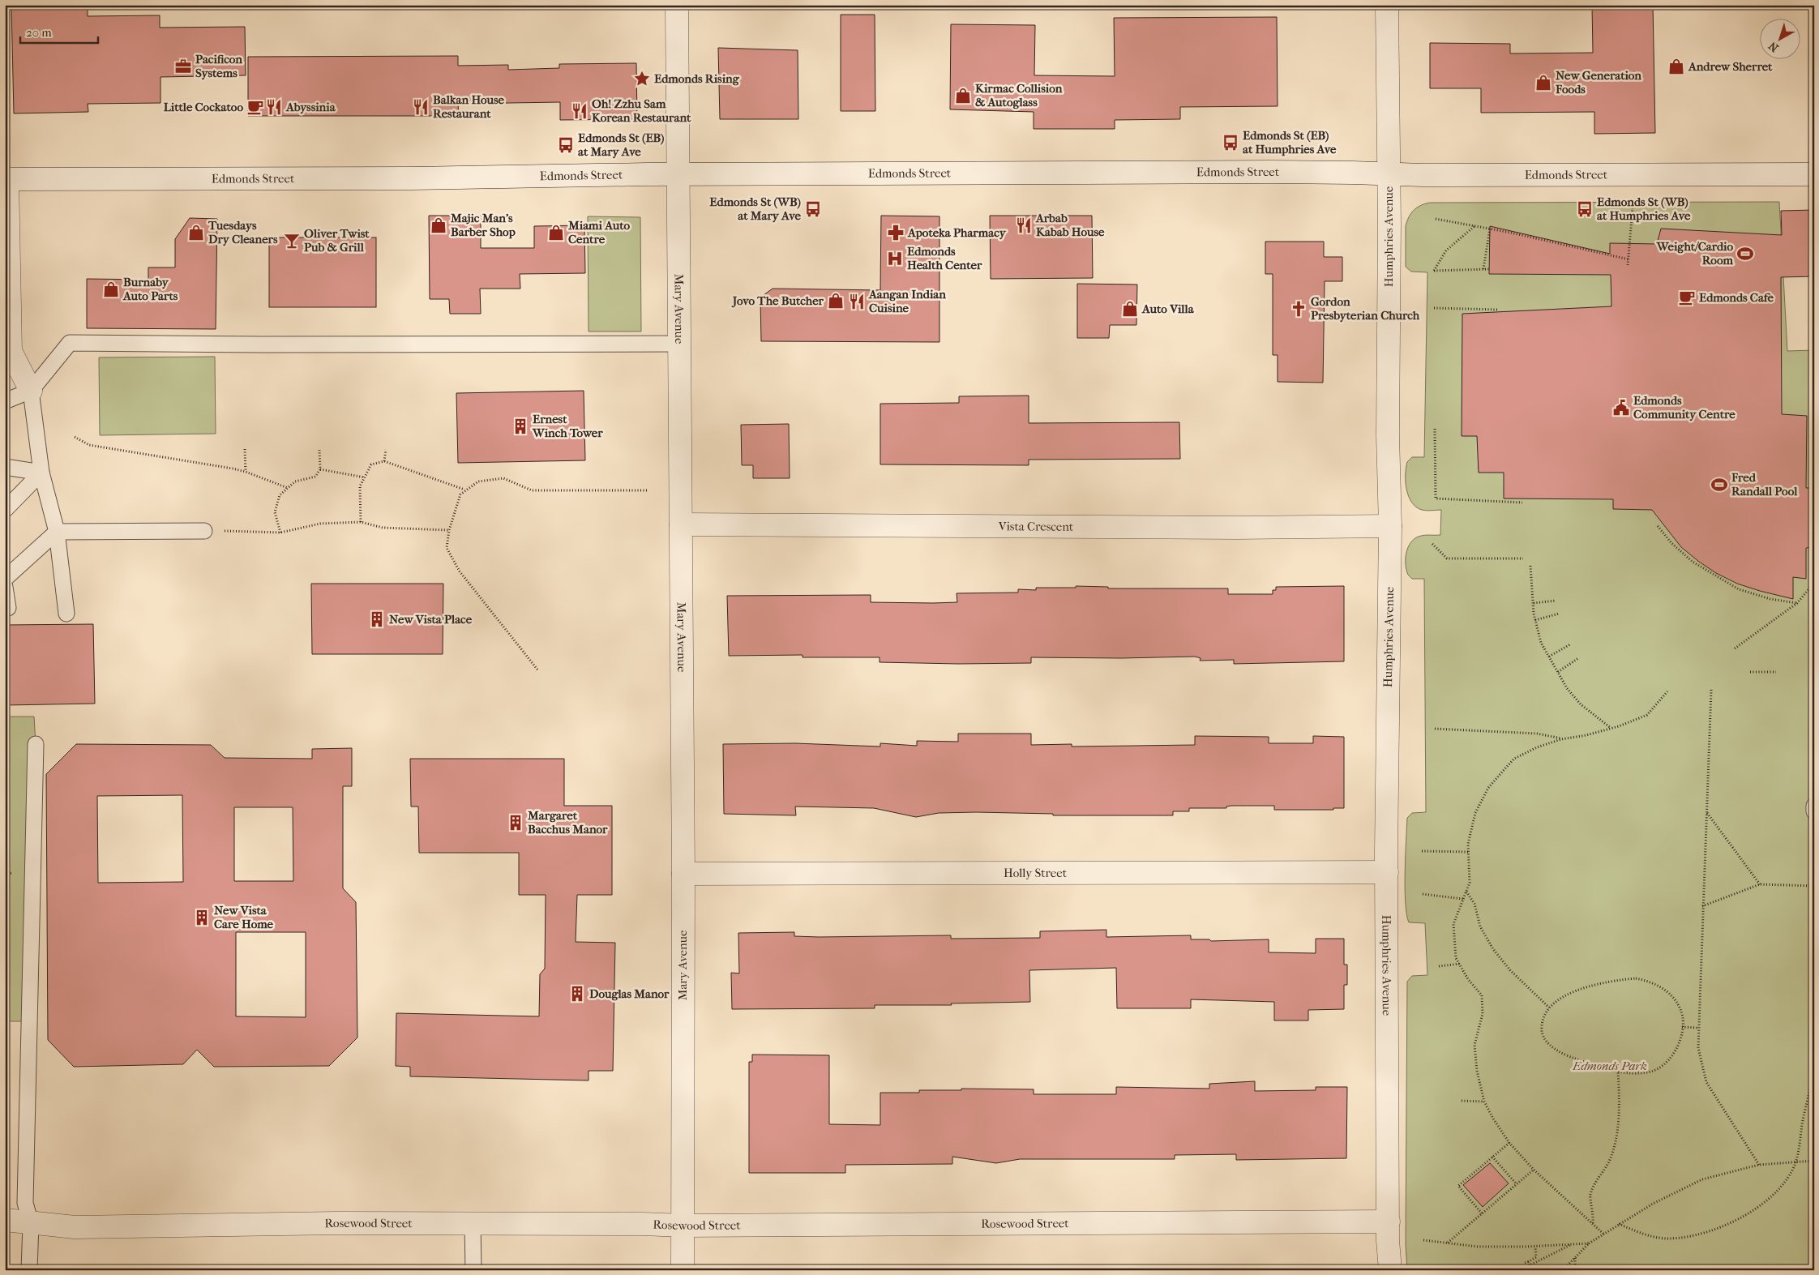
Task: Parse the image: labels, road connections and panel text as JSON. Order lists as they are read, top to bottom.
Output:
{
  "streets": {
    "street": [
      "Edmonds Street",
      "Humphries Avenue",
      "Mary Avenue",
      "Vista Crescent",
      "Holly Street",
      "Rosewood Street"
    ]
  },
  "crossings": [
    ["Edmonds Street", "Humphries Avenue"],
    ["Edmonds Street", "Mary Avenue"],
    ["Humphries Avenue", "Vista Crescent"],
    ["Humphries Avenue", "Holly Street"],
    ["Humphries Avenue", "Rosewood Street"],
    ["Mary Avenue", "Vista Crescent"],
    ["Mary Avenue", "Holly Street"],
    ["Mary Avenue", "Rosewood Street"]
  ],
  "parks": ["Edmonds Park"],
  "places": {
    "office": ["Pacificon Systems"],
    "shop": [
      "Andrew Sherret",
      "New Generation Foods",
      "Kirmac Collision & Autoglass",
      "Majic Man's Barber Shop",
      "Tuesdays Dry Cleaners",
      "Miami Auto Centre",
      "Burnaby Auto Parts",
      "Jovo The Butcher",
      "Auto Villa"
    ],
    "place": ["Edmonds Rising"],
    "cafe": ["Little Cockatoo", "Edmonds Cafe"],
    "restaurant": [
      "Abyssinia",
      "Balkan House Restaurant",
      "Oh! Zzhu Sam Korean Restaurant",
      "Arbab Kabab House",
      "Aangan Indian Cuisine"
    ],
    "bus stop": [
      "Edmonds St (EB) at Humphries Ave",
      "Edmonds St (EB) at Mary Ave",
      "Edmonds St (WB) at Mary Ave",
      "Edmonds St (WB) at Humphries Ave"
    ],
    "pharmacy": ["Apoteka Pharmacy"],
    "bar": ["Oliver Twist Pub & Grill"],
    "sports": ["Weight/Cardio Room", "Fred Randall Pool"],
    "hospital": ["Edmonds Health Center"],
    "church": ["Gordon Presbyterian Church"],
    "public building": ["Edmonds Community Centre"],
    "building": [
      "Ernest Winch Tower",
      "New Vista Place",
      "Margaret Bacchus Manor",
      "New Vista Care Home",
      "Douglas Manor"
    ]
  },
  "scale_bar": "20 m",
  "north": "bottom left"
}
